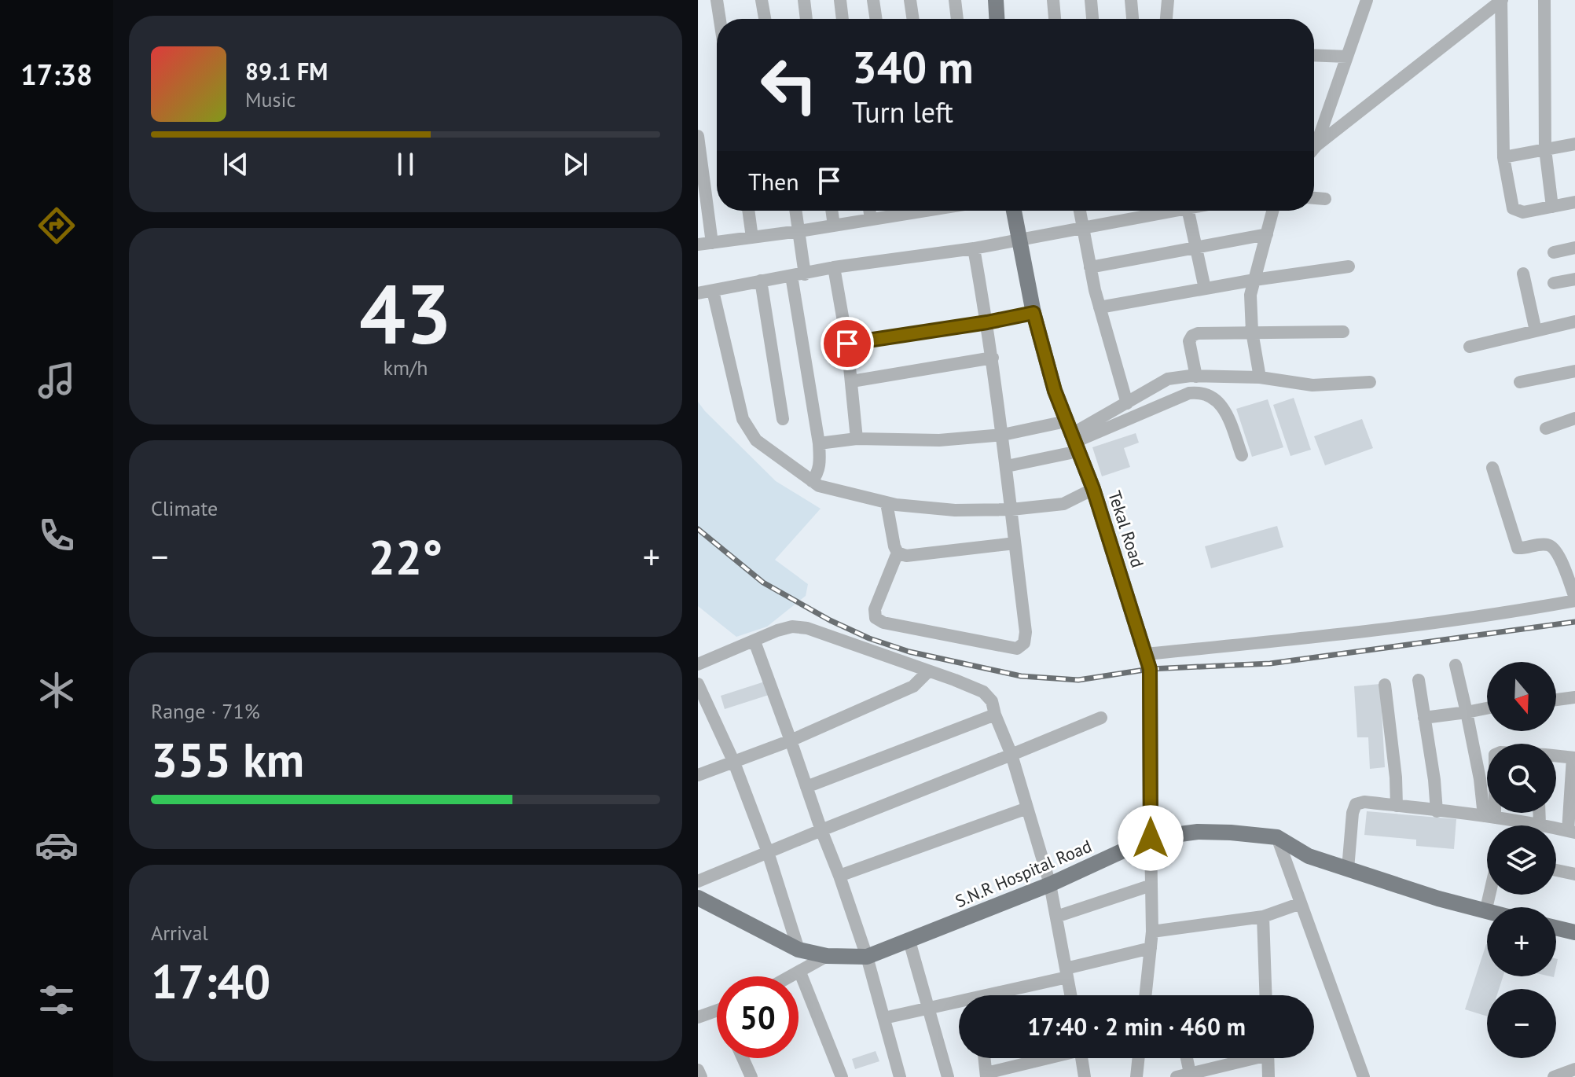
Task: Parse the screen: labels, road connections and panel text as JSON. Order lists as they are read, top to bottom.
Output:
{
  "streets": {
    "main road": ["Tekal Road", "S.N.R Hospital Road"]
  },
  "crossings": [
    ["Tekal Road", "S.N.R Hospital Road"]
  ],
  "north": "bottom",
  "page": {
    "tabs": "17:38",
    "turn": ["340 m", "Turn left"],
    "song": ["89.1 FM", "Music"],
    "then": "Then",
    "tile": [
      ["43", "km/h"],
      "Climate",
      ["Range · 71%", "355 km"],
      ["Arrival", "17:40"]
    ],
    "heat": ["−", "22°", "+"],
    "map_buttons": ["+", "−"],
    "limit": "50",
    "trip": "17:40 · 2 min · 460 m"
  }
}
